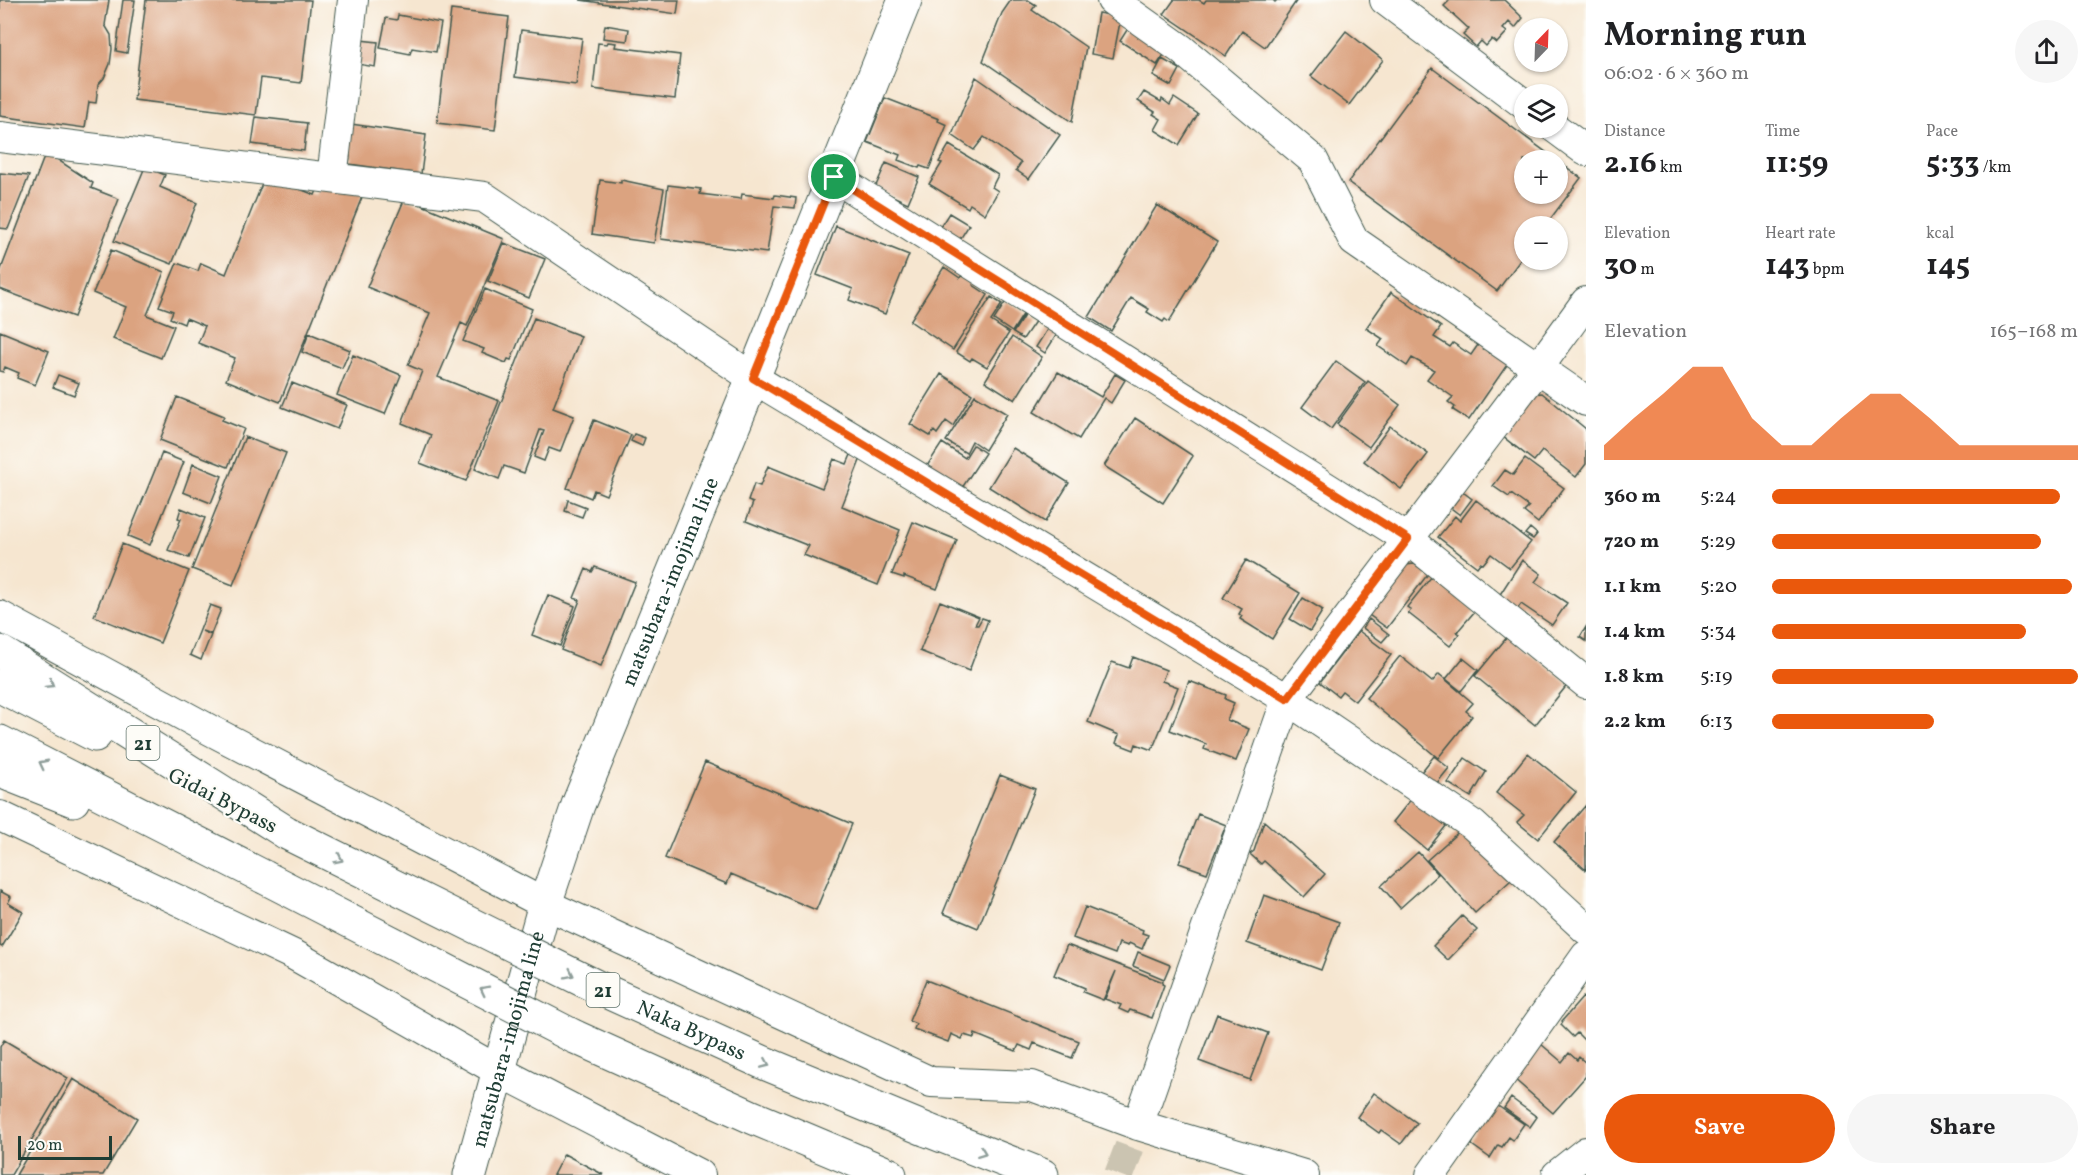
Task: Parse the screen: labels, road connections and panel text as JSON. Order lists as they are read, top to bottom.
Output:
{
  "streets": {
    "main road": [
      "matsubara-imojima line",
      "21",
      "Gidai Bypass",
      "Naka Bypass"
    ]
  },
  "crossings": [
    ["21", "Gidai Bypass"],
    ["21", "Naka Bypass"],
    ["Gidai Bypass", "Naka Bypass"]
  ],
  "scale_bar": "20 m",
  "north": "top right",
  "page": {
    "heading": ["Morning run", "06:02 · 6 × 360 m"],
    "map_buttons": ["+", "−"],
    "stats": [
      ["Distance", "2.16 km"],
      ["Time", "11:59"],
      ["Pace", "5:33 /km"],
      ["Elevation", "30 m"],
      ["Heart rate", "143 bpm"],
      ["kcal", "145"]
    ],
    "chart": ["Elevation", "165–168 m"],
    "list": [
      {
        "name": "360 m",
        "note": "5:24"
      },
      {
        "name": "720 m",
        "note": "5:29"
      },
      {
        "name": "1.1 km",
        "note": "5:20"
      },
      {
        "name": "1.4 km",
        "note": "5:34"
      },
      {
        "name": "1.8 km",
        "note": "5:19"
      },
      {
        "name": "2.2 km",
        "note": "6:13"
      }
    ],
    "buttons": ["Save", "Share"],
    "scale": "20 m"
  }
}
